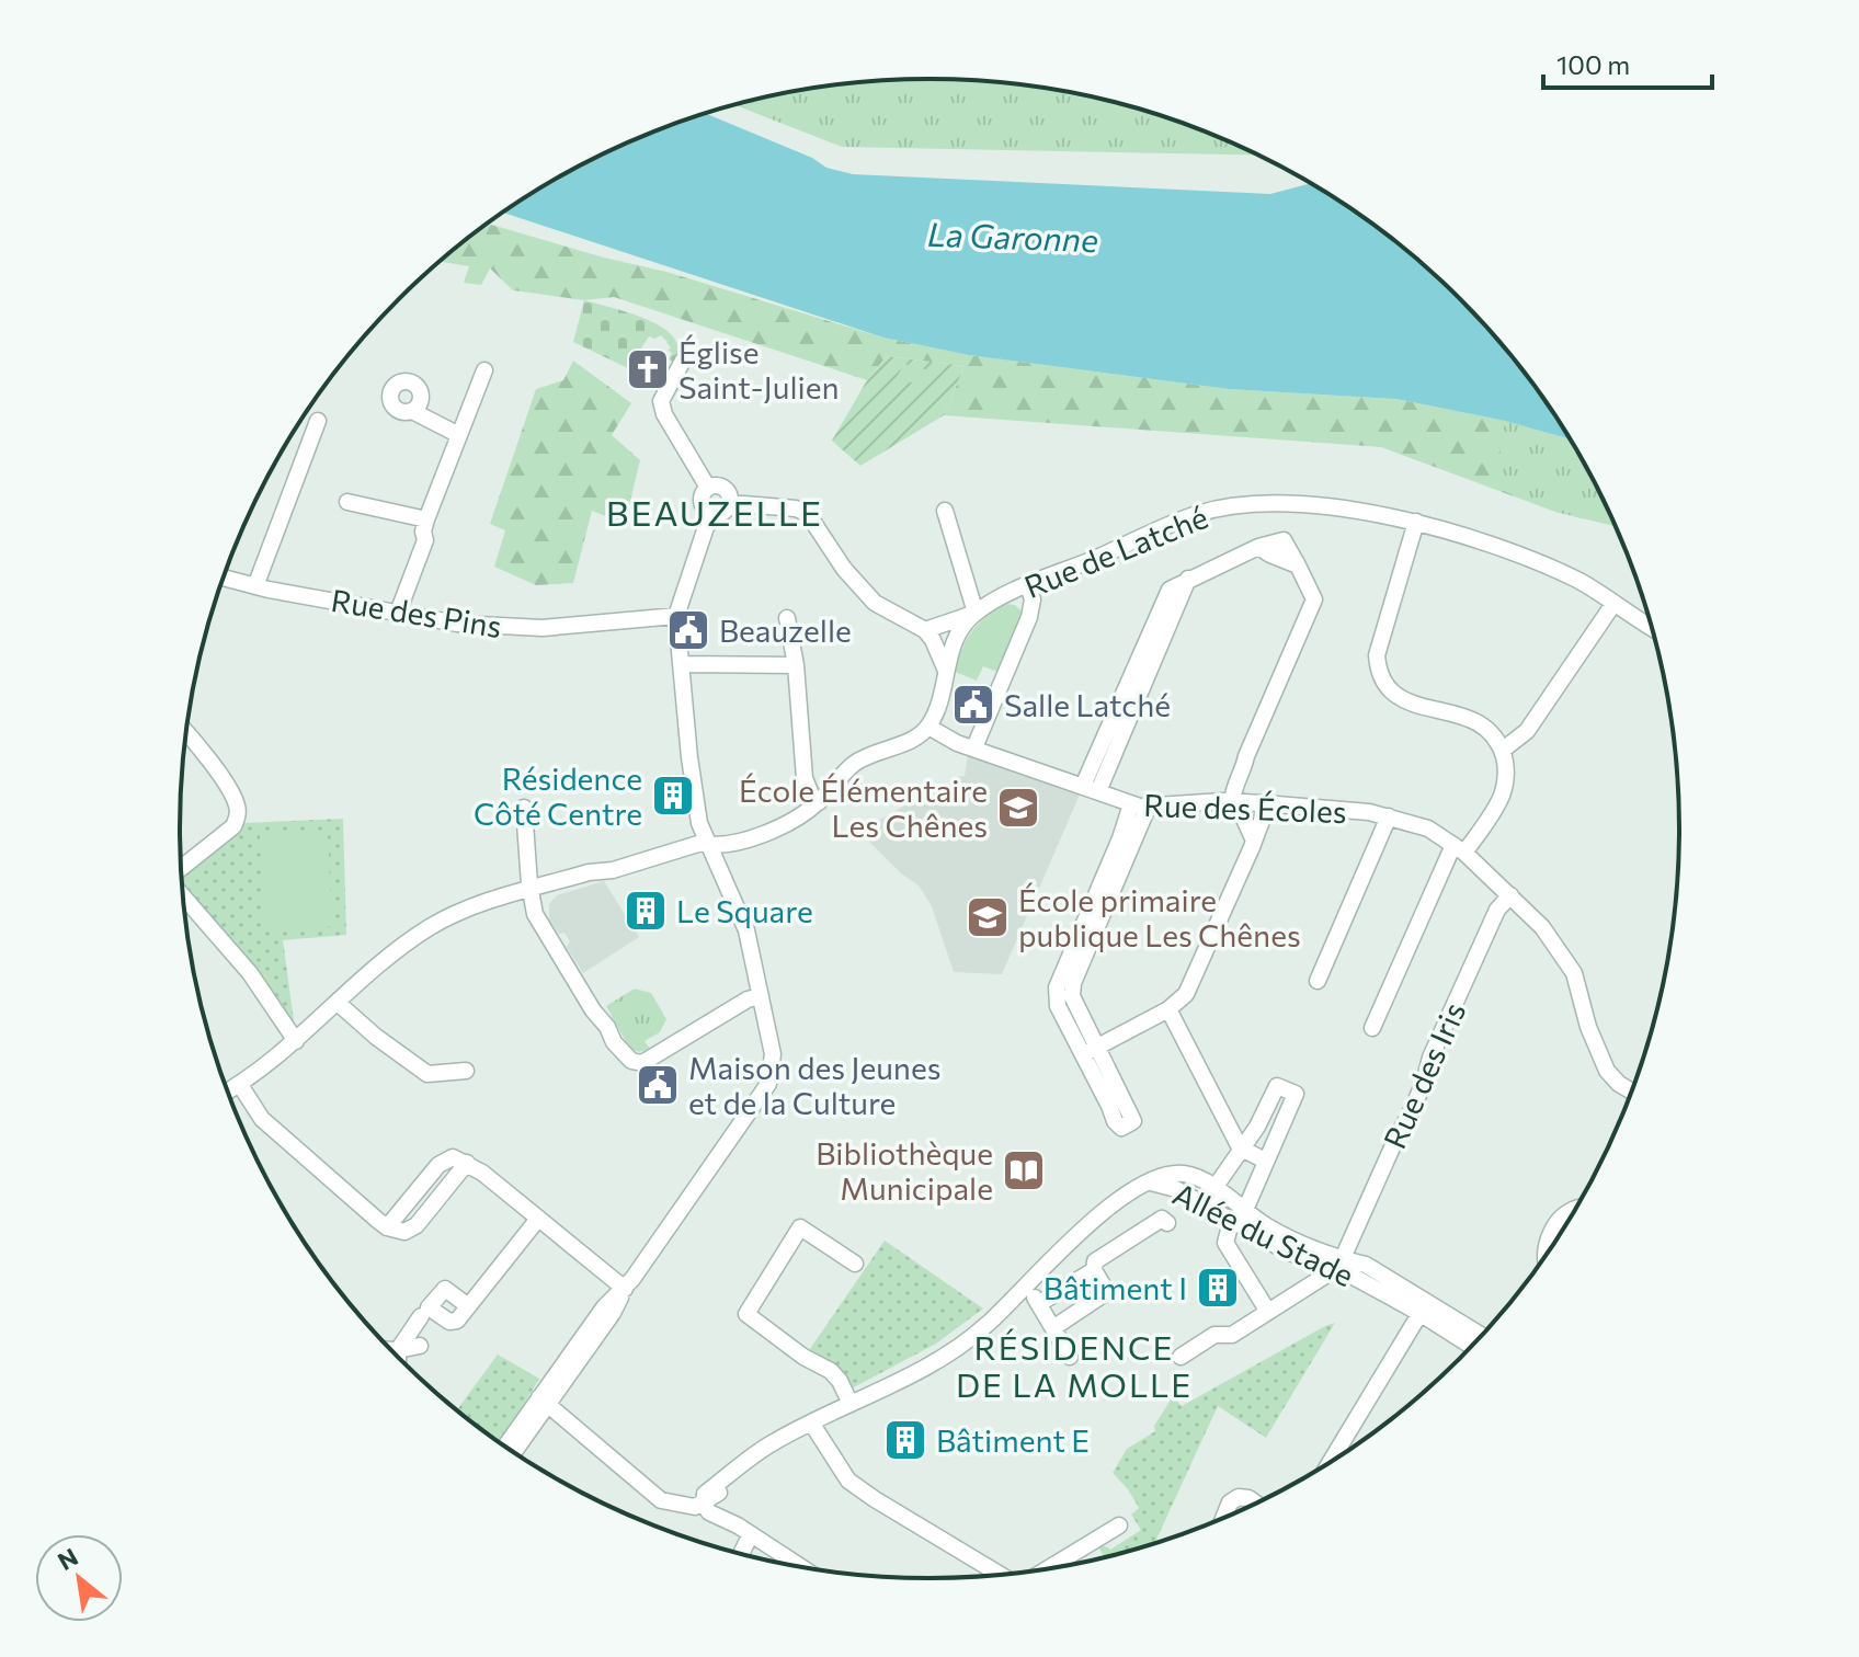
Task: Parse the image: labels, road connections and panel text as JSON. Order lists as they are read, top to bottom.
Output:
{
  "streets": {
    "street": [
      "Rue de Latché",
      "Rue des Pins",
      "Rue des Écoles",
      "Rue des Iris",
      "Allée du Stade"
    ]
  },
  "crossings": [
    ["Rue des Écoles", "Rue des Iris"],
    ["Rue des Iris", "Allée du Stade"]
  ],
  "districts": ["BEAUZELLE", "RÉSIDENCE DE LA MOLLE"],
  "water": ["La Garonne"],
  "places": {
    "church": ["Église Saint-Julien"],
    "public building": ["Beauzelle", "Salle Latché", "Maison des Jeunes et de la Culture"],
    "building": [
      "Résidence Côté Centre",
      "Le Square",
      "Bâtiment I",
      "Bâtiment E"
    ],
    "school or university": ["École Élémentaire Les Chênes", "École primaire publique Les Chênes"],
    "library": ["Bibliothèque Municipale"]
  },
  "scale_bar": "100 m",
  "north": "top left"
}
